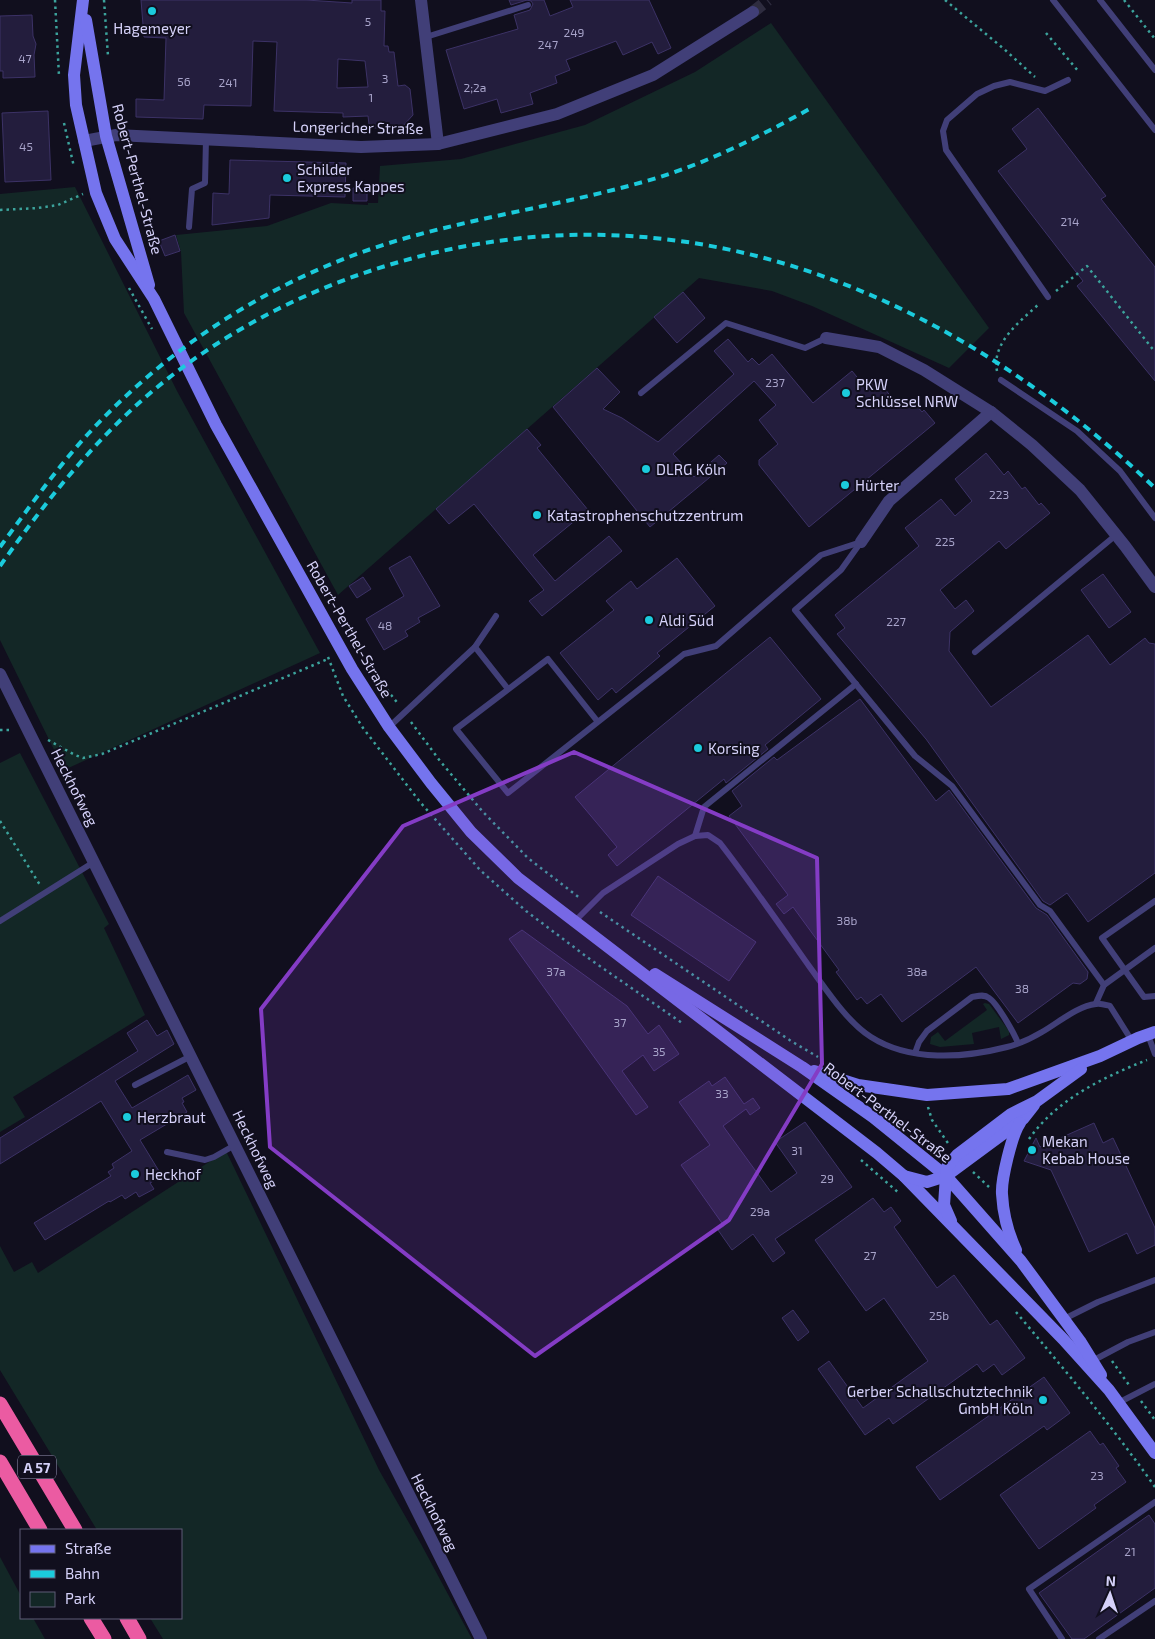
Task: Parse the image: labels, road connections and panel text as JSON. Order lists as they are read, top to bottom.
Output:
{
  "streets": {
    "highway": ["A 57"],
    "street": ["Longericher Straße", "Robert-Perthel-Straße", "Heckhofweg"]
  },
  "crossings": [
    ["Longericher Straße", "Robert-Perthel-Straße"]
  ],
  "places": [
    "Hagemeyer",
    "Schilder Express Kappes",
    "PKW Schlüssel NRW",
    "DLRG Köln",
    "Hürter",
    "Katastrophenschutzzentrum",
    "Aldi Süd",
    "Korsing",
    "Herzbraut",
    "Mekan Kebab House",
    "Heckhof",
    "Gerber Schallschutztechnik GmbH Köln"
  ],
  "house_numbers": [
    "5",
    "249",
    "247",
    "47",
    "3",
    "56",
    "241",
    "2;2a",
    "1",
    "45",
    "214",
    "237",
    "223",
    "225",
    "227",
    "48",
    "38b",
    "37a",
    "38a",
    "38",
    "37",
    "35",
    "33",
    "31",
    "29",
    "29a",
    "27",
    "25b",
    "23",
    "21"
  ],
  "legend": ["Straße", "Bahn", "Park"],
  "north": "top"
}
